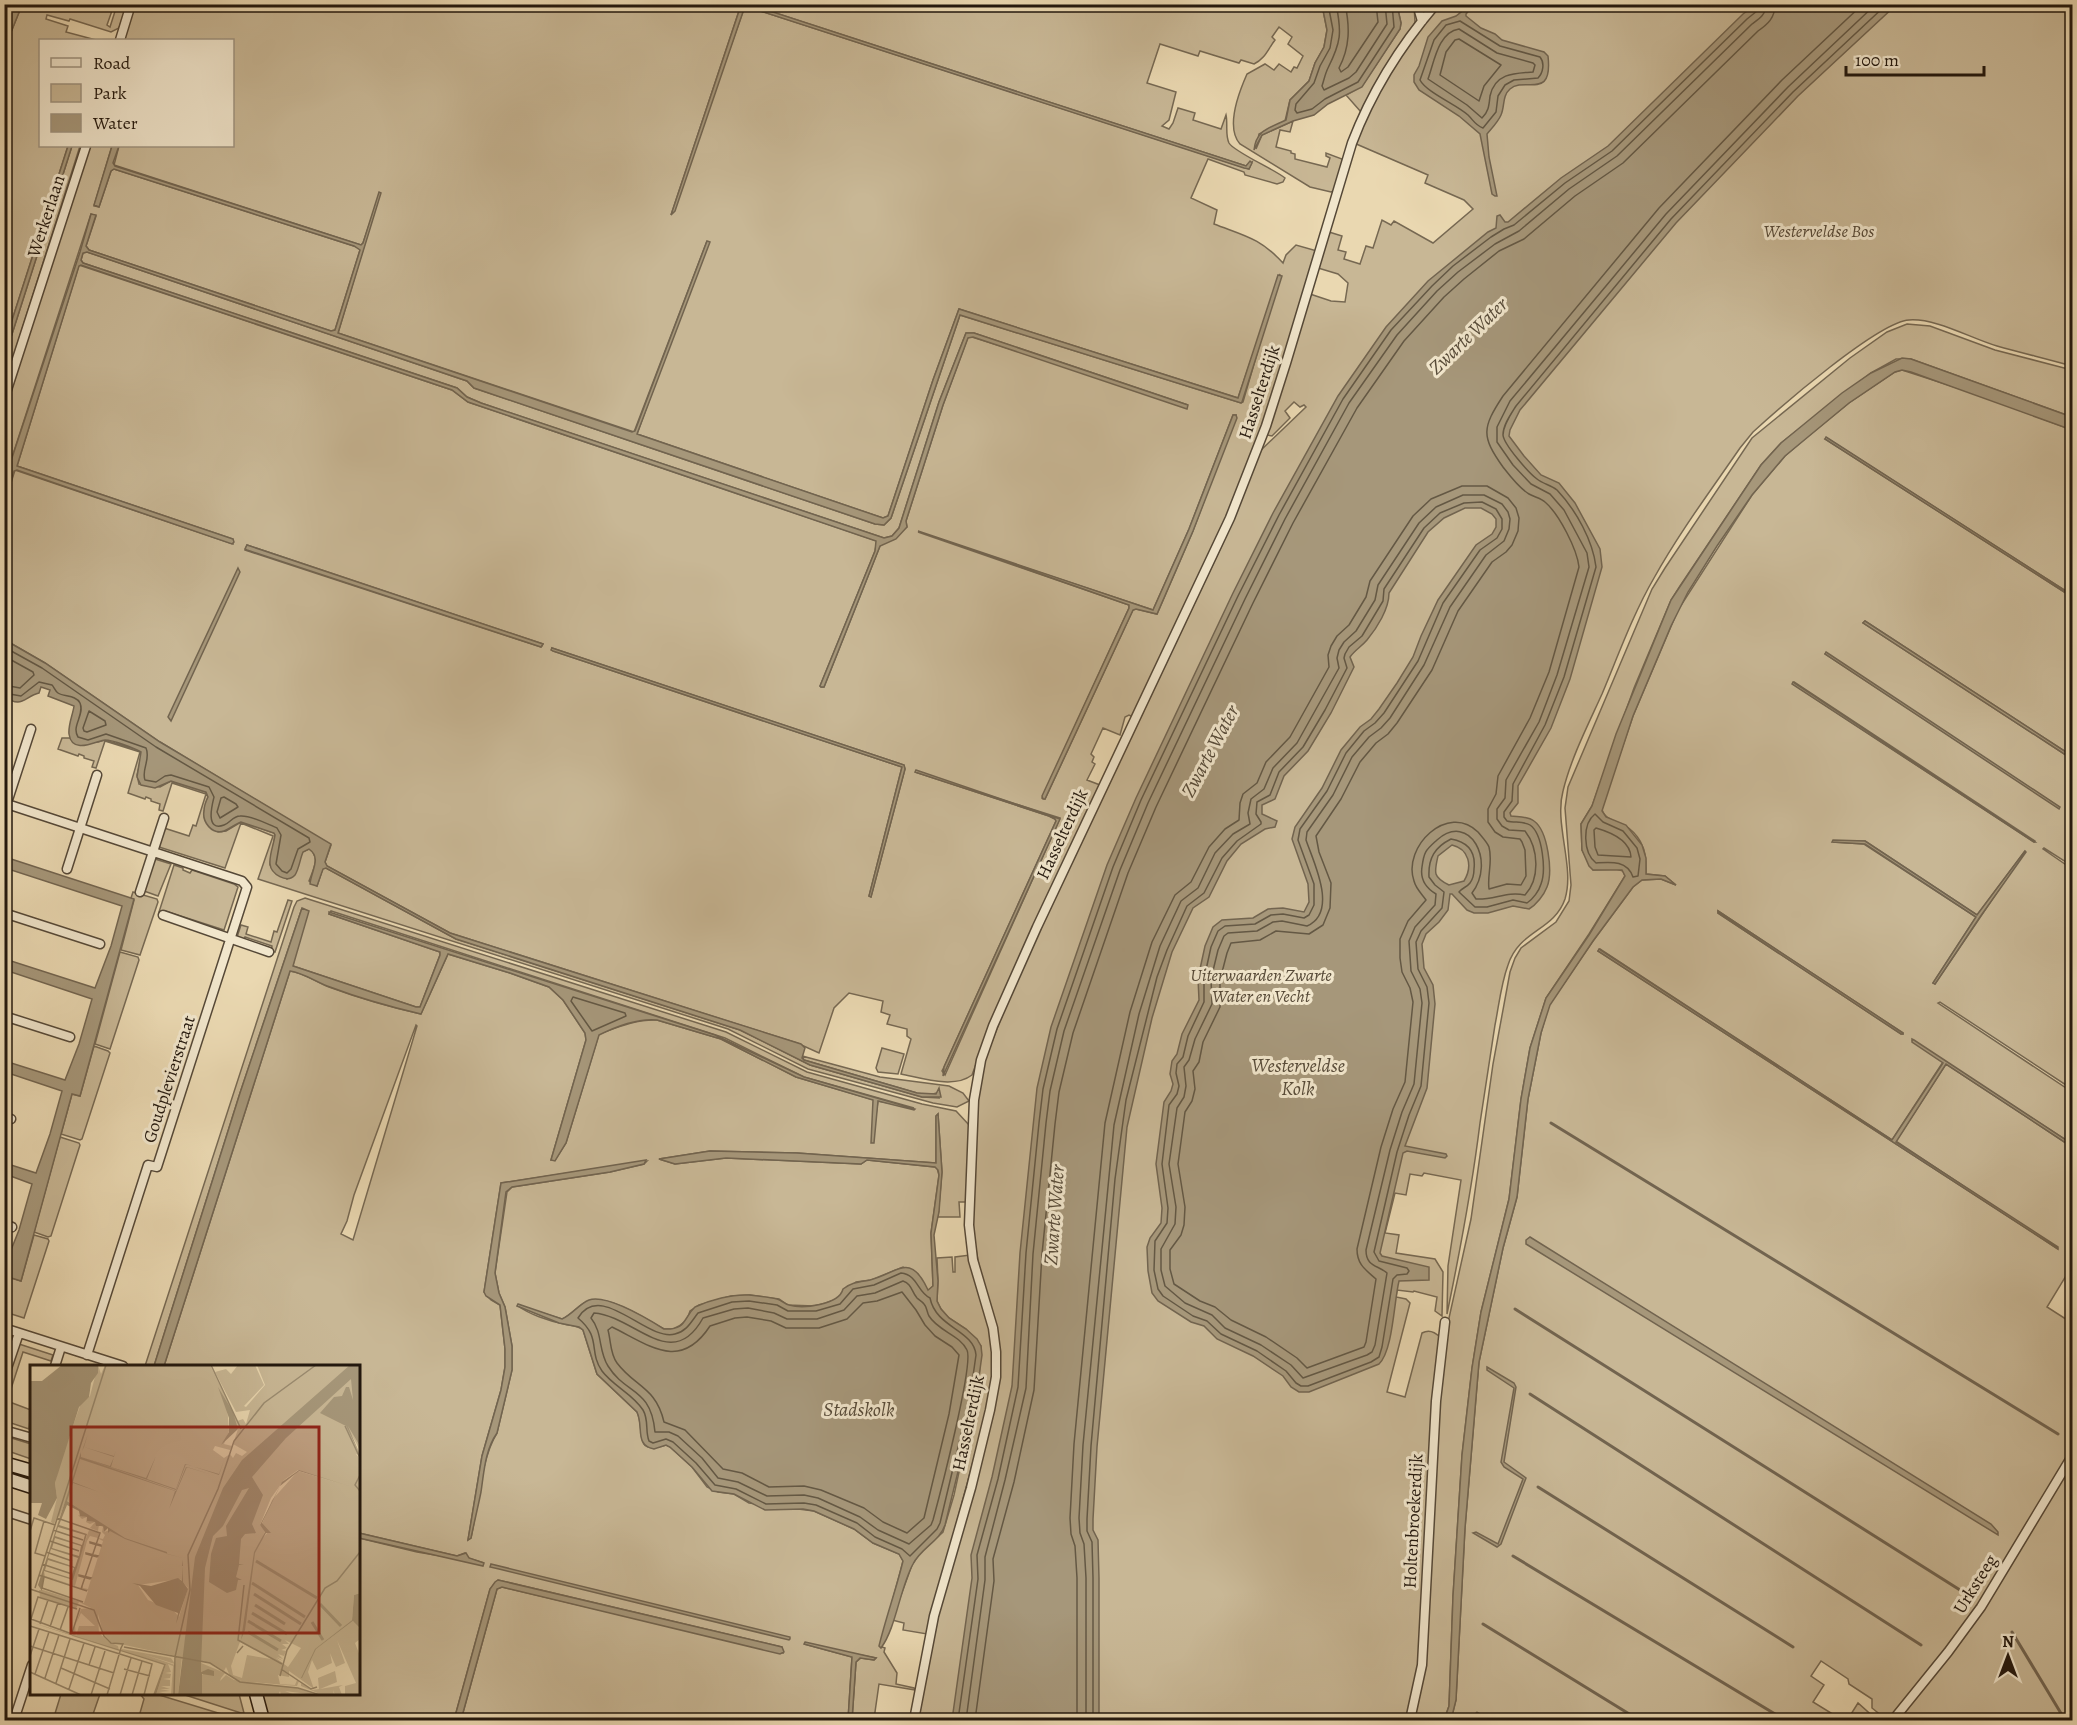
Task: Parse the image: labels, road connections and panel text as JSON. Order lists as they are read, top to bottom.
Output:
{
  "streets": {
    "street": [
      "Werkerlaan",
      "Hasselterdijk",
      "Goudplevierstraat",
      "Holtenbroekerdijk",
      "Urksteeg"
    ]
  },
  "water": ["Zwarte Water", "Westerveldse Kolk", "Stadskolk"],
  "parks": ["Westerveldse Bos", "Uiterwaarden Zwarte Water en Vecht"],
  "legend": ["Road", "Park", "Water"],
  "scale_bar": "100 m",
  "north": "top"
}
